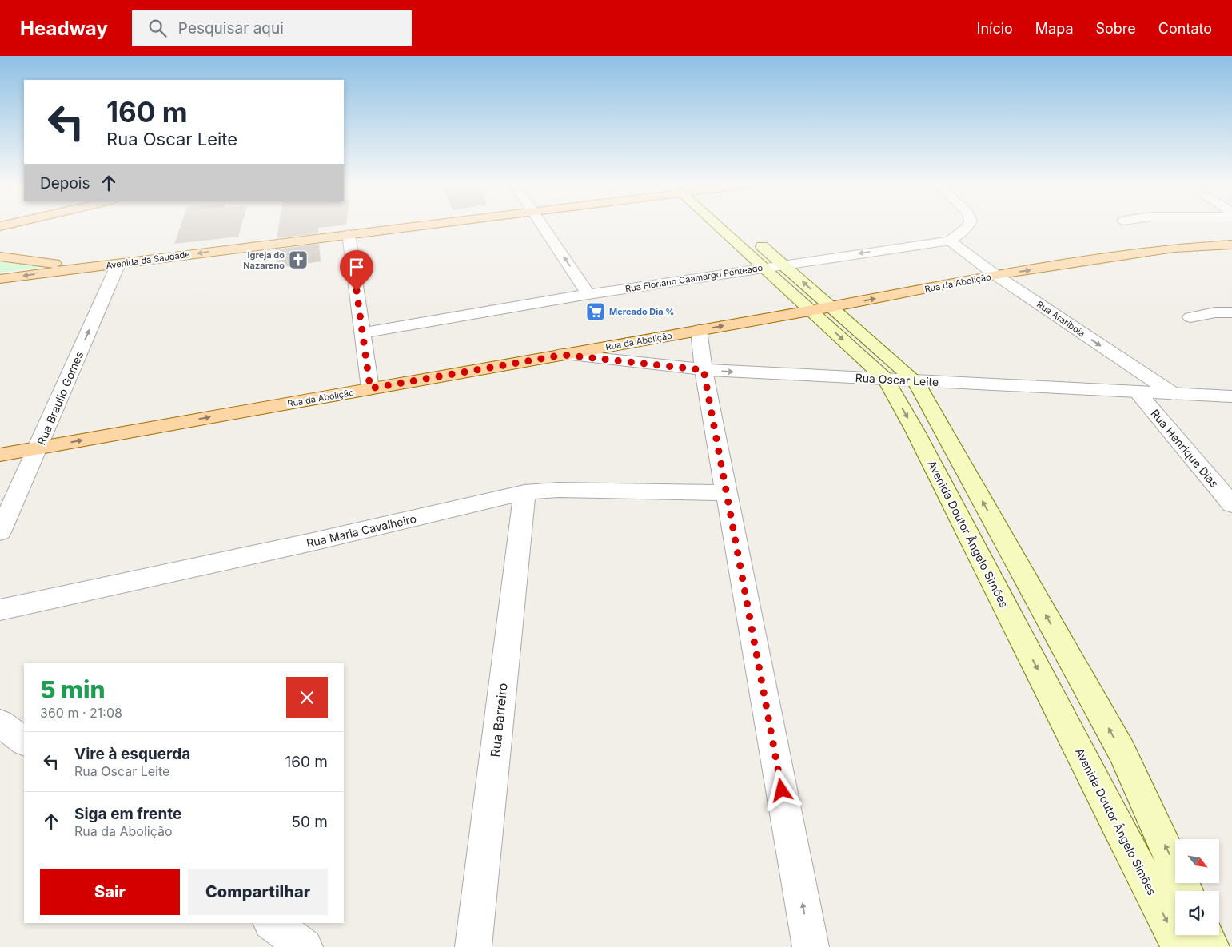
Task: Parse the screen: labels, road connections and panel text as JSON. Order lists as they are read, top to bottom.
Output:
{
  "streets": {
    "main road": ["Avenida da Saudade", "Rua da Abolição", "Avenida Doutor Ângelo Simões"],
    "street": [
      "Rua Floriano Caamargo Penteado",
      "Rua Arariboia",
      "Rua Oscar Leite",
      "Rua Braulio Gomes",
      "Rua Henrique Dias",
      "Rua Maria Cavalheiro",
      "Rua Barreiro"
    ]
  },
  "crossings": [
    ["Avenida da Saudade", "Rua Braulio Gomes"],
    ["Rua Floriano Caamargo Penteado", "Rua Arariboia"],
    ["Rua Floriano Caamargo Penteado", "Avenida Doutor Ângelo Simões"],
    ["Rua da Abolição", "Rua Arariboia"],
    ["Rua da Abolição", "Rua Oscar Leite"],
    ["Rua da Abolição", "Rua Braulio Gomes"],
    ["Rua da Abolição", "Avenida Doutor Ângelo Simões"],
    ["Rua Arariboia", "Rua Oscar Leite"],
    ["Rua Oscar Leite", "Rua Henrique Dias"],
    ["Rua Oscar Leite", "Avenida Doutor Ângelo Simões"],
    ["Rua Maria Cavalheiro", "Rua Barreiro"]
  ],
  "one_way": ["Rua da Abolição", "Rua Arariboia", "Rua Braulio Gomes"],
  "places": {
    "church": ["Igreja do Nazareno"],
    "supermarket": ["Mercado Dia %"]
  },
  "north": "bottom right",
  "page": {
    "header": "Headway",
    "search": "Pesquisar aqui",
    "nav": [
      "Início",
      "Mapa",
      "Sobre",
      "Contato"
    ],
    "turn": ["160 m", "Rua Oscar Leite"],
    "then": "Depois",
    "heading": ["5 min", "360 m · 21:08"],
    "list": [
      {
        "name": "Vire à esquerda",
        "note": "Rua Oscar Leite",
        "value": "160 m"
      },
      {
        "name": "Siga em frente",
        "note": "Rua da Abolição",
        "value": "50 m"
      }
    ],
    "buttons": ["Sair", "Compartilhar"]
  }
}
